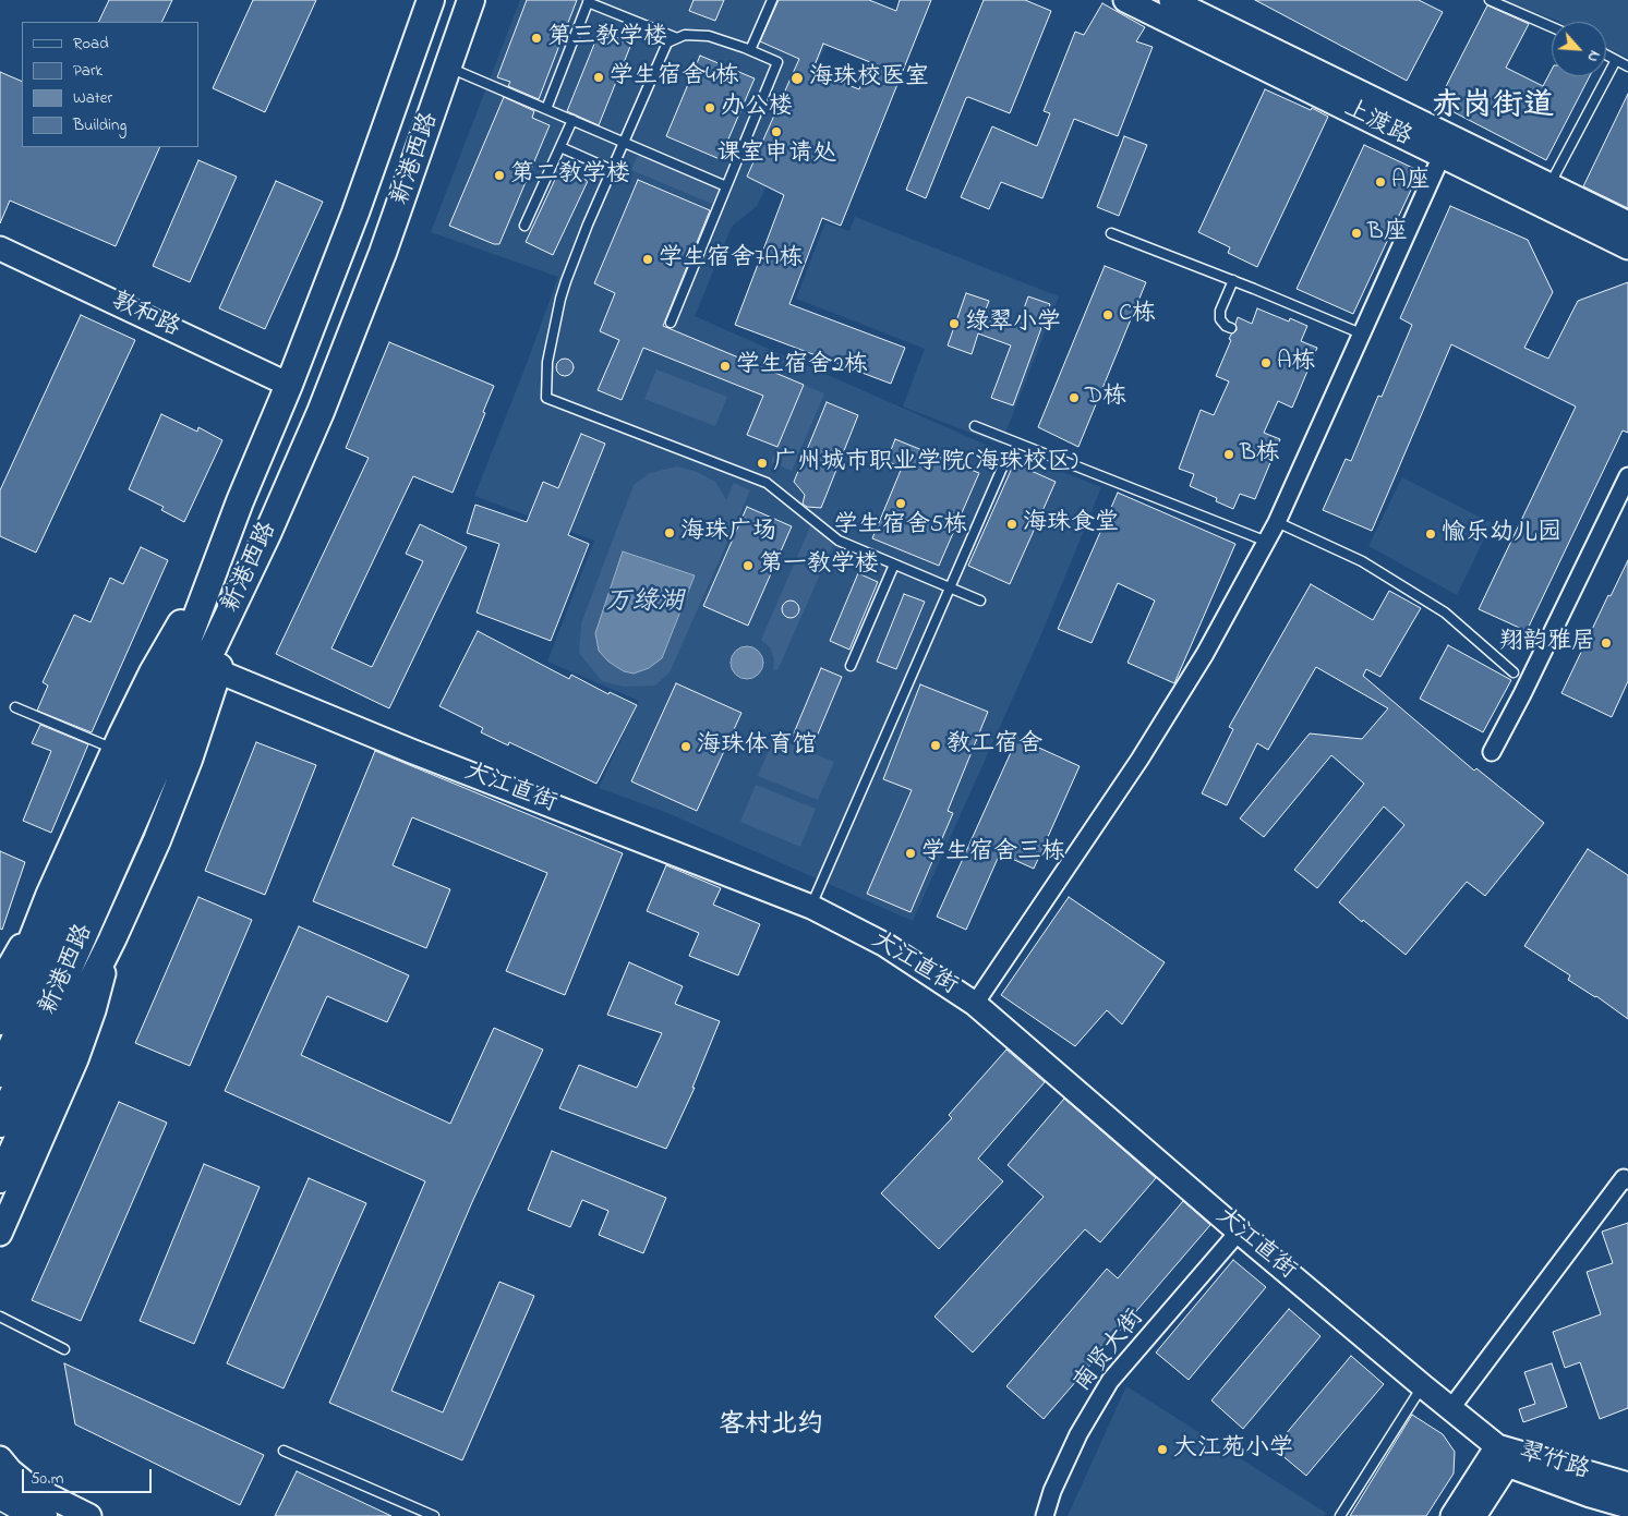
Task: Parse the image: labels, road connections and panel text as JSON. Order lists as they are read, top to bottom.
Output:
{
  "streets": {
    "main road": ["新港西路"],
    "street": [
      "上渡路",
      "敦和路",
      "大江直街",
      "南贤大街",
      "翠竹路"
    ]
  },
  "crossings": [
    ["新港西路", "敦和路"],
    ["大江直街", "南贤大街"],
    ["大江直街", "翠竹路"]
  ],
  "districts": ["赤岗街道", "客村北约"],
  "water": ["万绿湖"],
  "places": [
    "第三教学楼",
    "学生宿舍4栋",
    "海珠校医室",
    "办公楼",
    "课室申请处",
    "第二教学楼",
    "A座",
    "B座",
    "学生宿舍7A栋",
    "C栋",
    "绿翠小学",
    "A栋",
    "学生宿舍2栋",
    "D栋",
    "B栋",
    "广州城市职业学院(海珠校区)",
    "学生宿舍5栋",
    "海珠食堂",
    "海珠广场",
    "愉乐幼儿园",
    "第一教学楼",
    "翔韵雅居",
    "教工宿舍",
    "海珠体育馆",
    "学生宿舍三栋",
    "大江苑小学"
  ],
  "legend": [
    "Road",
    "Park",
    "Water",
    "Building"
  ],
  "scale_bar": "50 m",
  "north": "bottom right"
}
